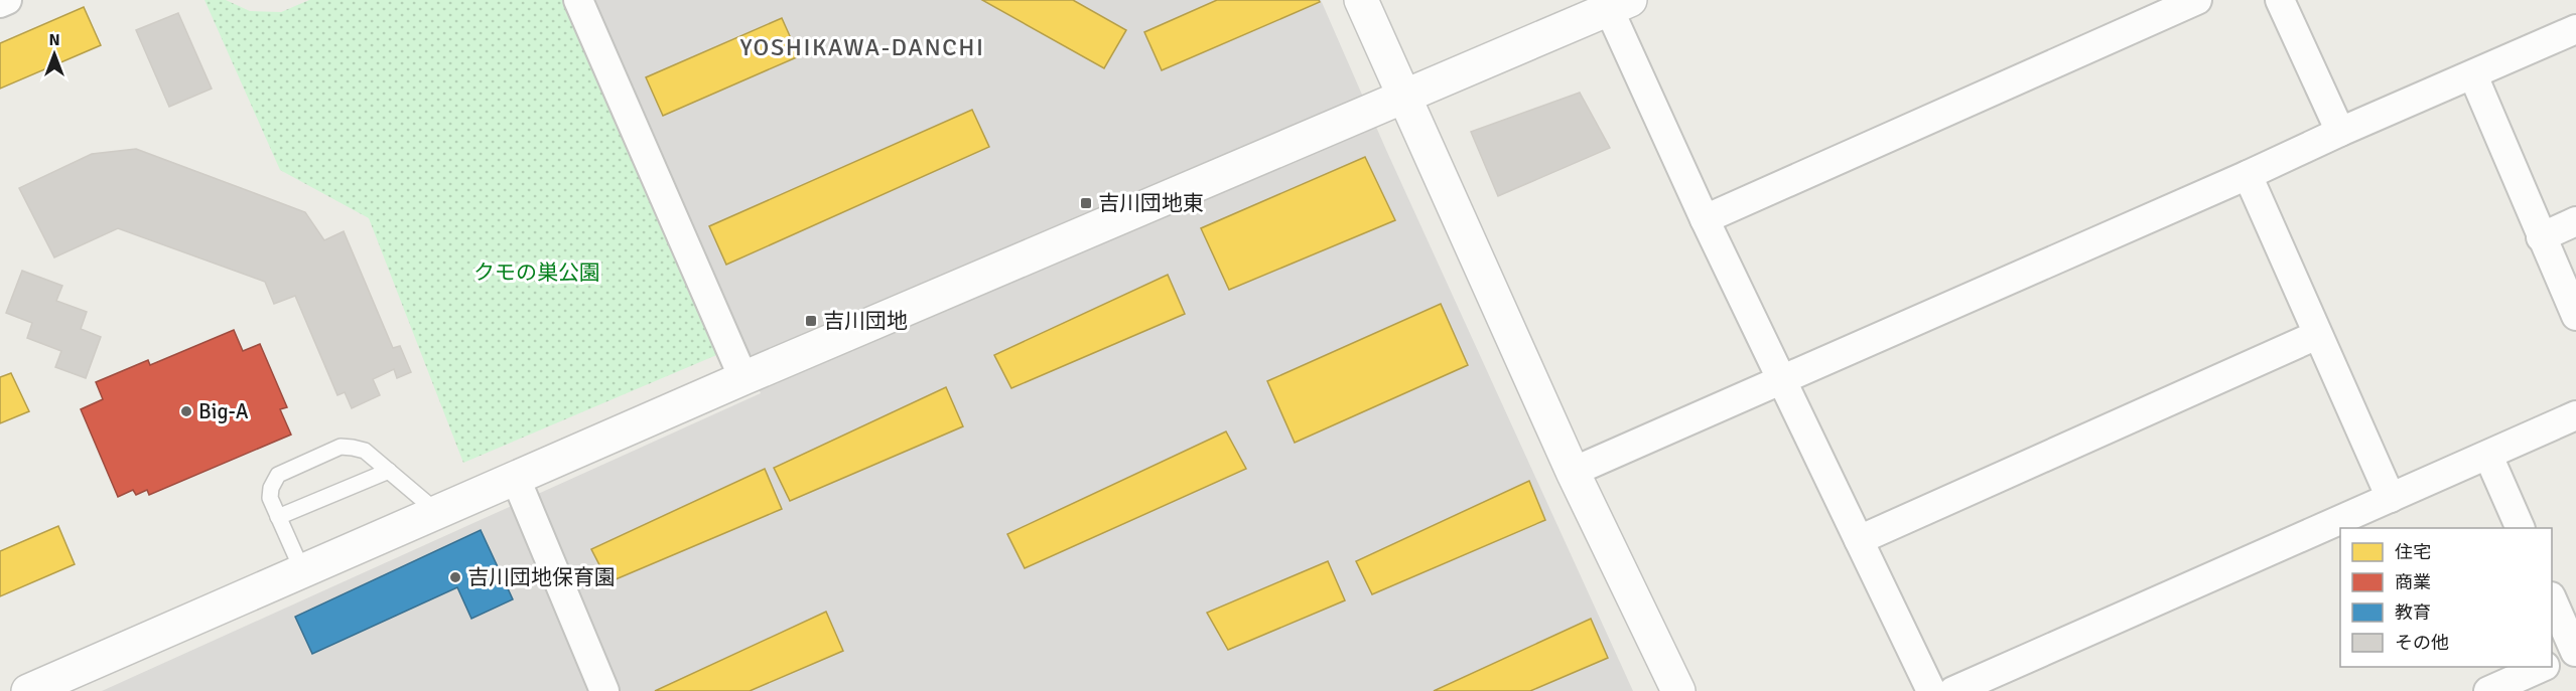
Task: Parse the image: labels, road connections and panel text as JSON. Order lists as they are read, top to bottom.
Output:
{
  "districts": ["YOSHIKAWA-DANCHI"],
  "parks": ["クモの巣公園"],
  "places": {
    "transit": ["吉川団地東", "吉川団地"],
    "other": ["Big-A", "吉川団地保育園"]
  },
  "legend": [
    "住宅",
    "商業",
    "教育",
    "その他"
  ],
  "north": "top"
}
